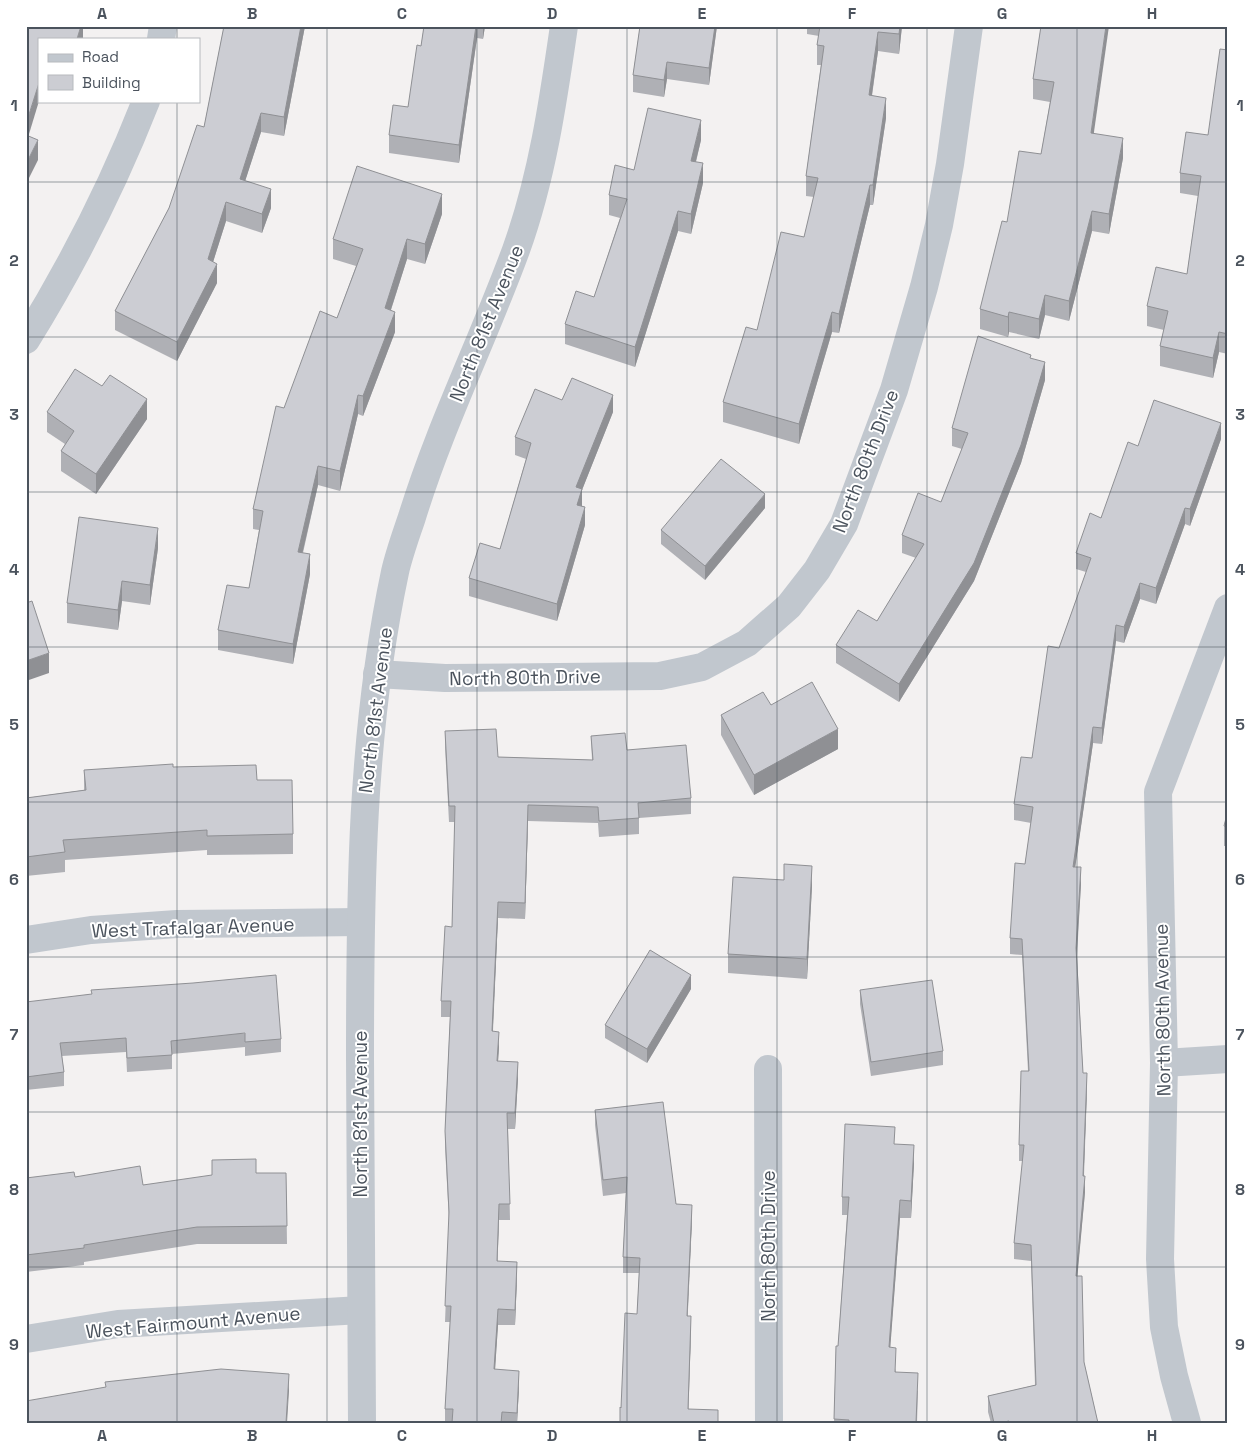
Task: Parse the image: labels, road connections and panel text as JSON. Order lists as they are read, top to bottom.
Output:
{
  "streets": {
    "street": [
      "North 81st Avenue",
      "North 80th Drive",
      "West Trafalgar Avenue",
      "North 80th Avenue",
      "West Fairmount Avenue"
    ]
  },
  "crossings": [
    ["North 81st Avenue", "North 80th Drive"],
    ["North 81st Avenue", "West Trafalgar Avenue"],
    ["North 81st Avenue", "West Fairmount Avenue"]
  ],
  "legend": ["Road", "Building"],
  "grid": {
    "columns": [
      "A",
      "B",
      "C",
      "D",
      "E",
      "F",
      "G",
      "H"
    ],
    "rows": [
      "1",
      "2",
      "3",
      "4",
      "5",
      "6",
      "7",
      "8",
      "9"
    ]
  }
}
